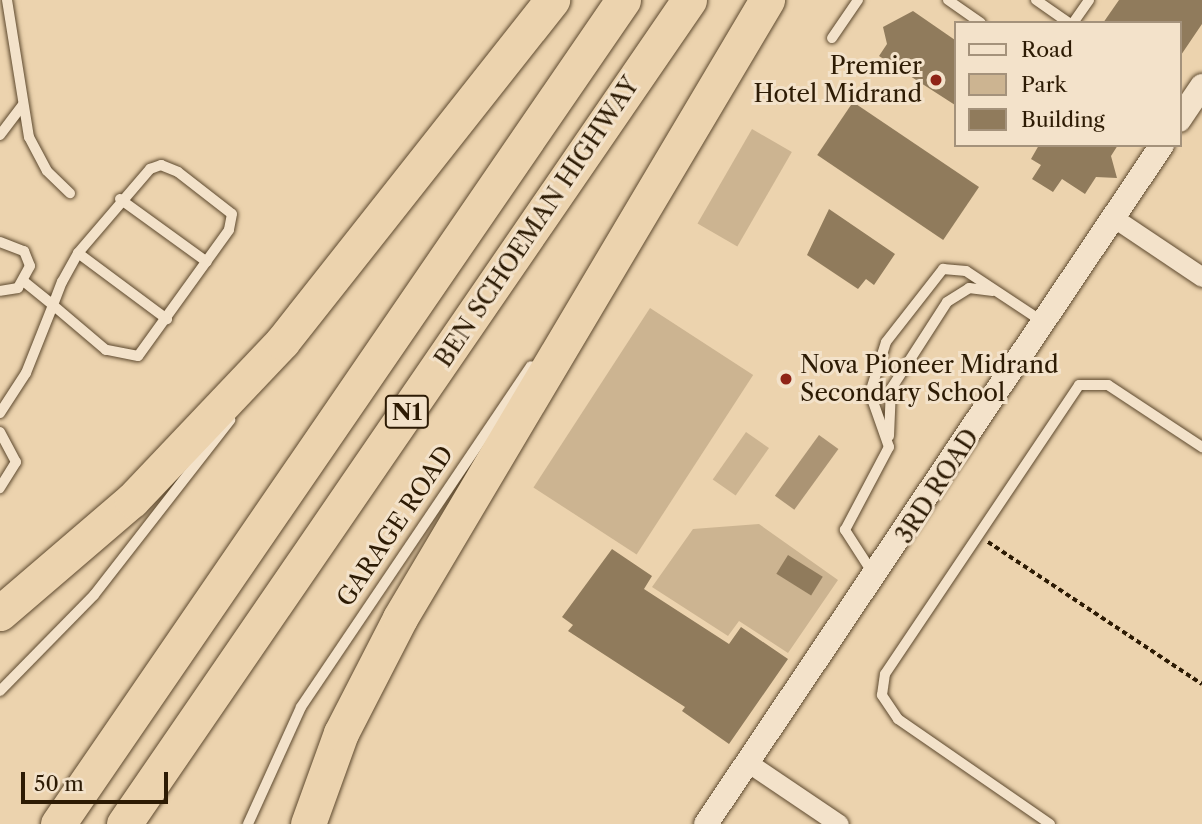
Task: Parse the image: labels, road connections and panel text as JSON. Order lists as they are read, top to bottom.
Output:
{
  "streets": {
    "highway": ["BEN SCHOEMAN HIGHWAY", "N1"],
    "street": ["3RD ROAD"],
    "lane": ["GARAGE ROAD"]
  },
  "places": ["Premier Hotel Midrand", "Nova Pioneer Midrand Secondary School"],
  "legend": ["Road", "Park", "Building"],
  "scale_bar": "50 m"
}
